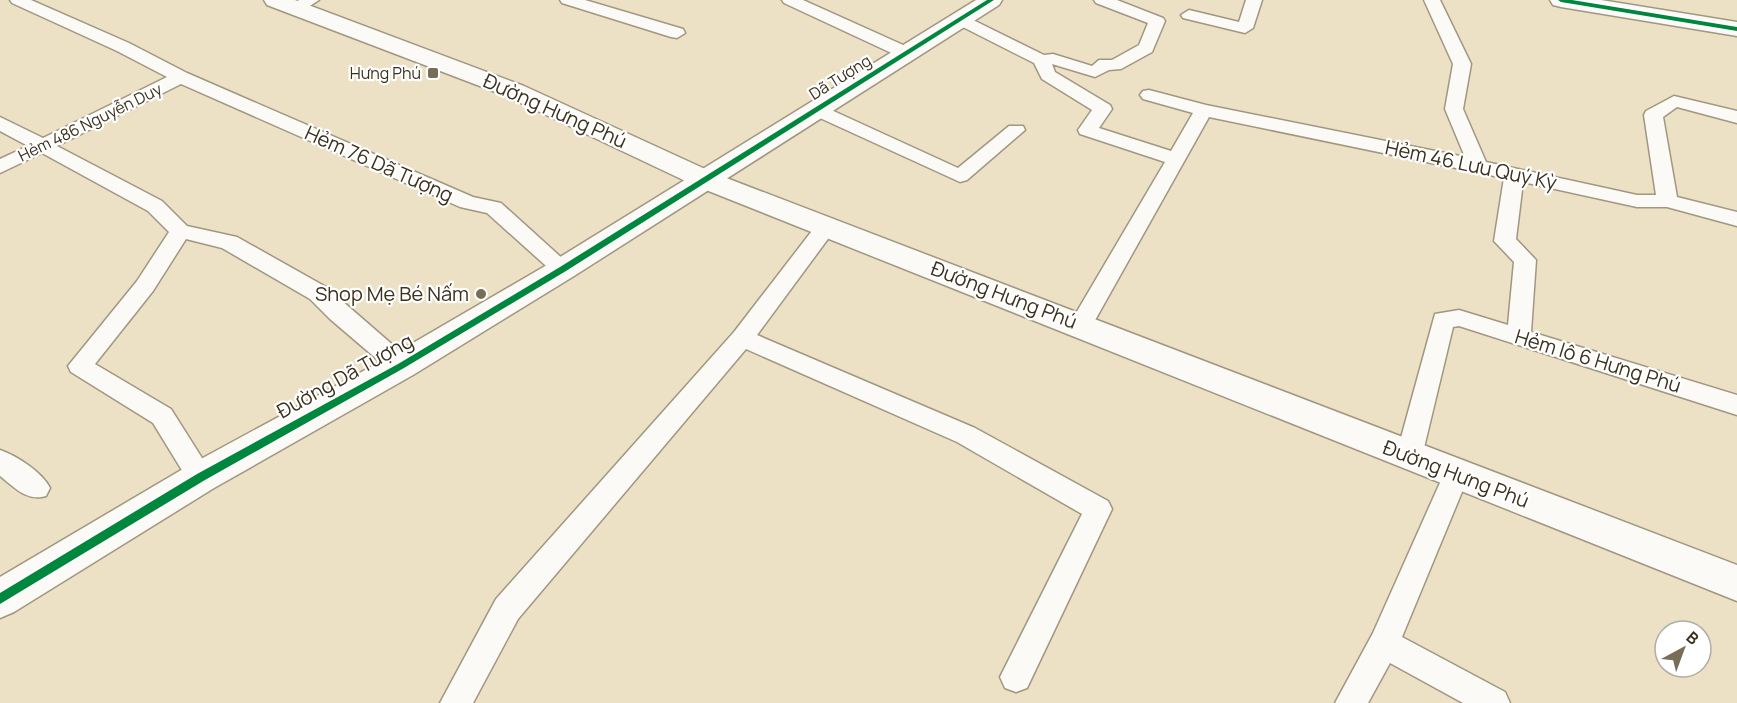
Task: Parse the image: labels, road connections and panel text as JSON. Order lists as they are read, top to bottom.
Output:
{
  "streets": {
    "main road": ["Dã Tượng", "Đường Hưng Phú", "Đường Dã Tượng"],
    "lane": [
      "Hẻm 486 Nguyễn Duy",
      "Hẻm 76 Dã Tượng",
      "Hẻm 46 Lưu Quý Kỳ",
      "Hẻm lô 6 Hưng Phú"
    ]
  },
  "crossings": [
    ["Dã Tượng", "Đường Hưng Phú"],
    ["Dã Tượng", "Đường Dã Tượng"],
    ["Đường Hưng Phú", "Hẻm lô 6 Hưng Phú"],
    ["Đường Hưng Phú", "Đường Dã Tượng"],
    ["Hẻm 486 Nguyễn Duy", "Hẻm 76 Dã Tượng"],
    ["Hẻm 76 Dã Tượng", "Đường Dã Tượng"]
  ],
  "places": {
    "transit": ["Hưng Phú"],
    "other": ["Shop Mẹ Bé Nấm"]
  },
  "north": "top right"
}
